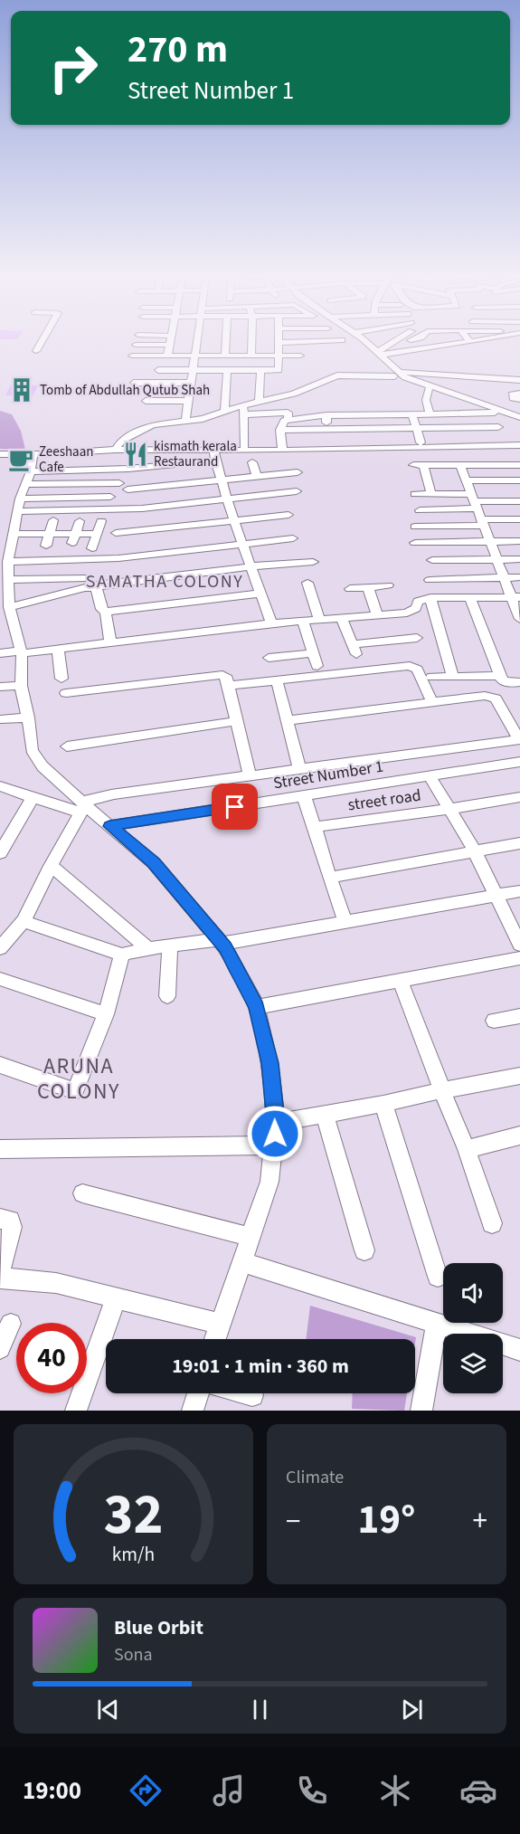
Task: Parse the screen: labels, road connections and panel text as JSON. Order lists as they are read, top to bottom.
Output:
{
  "streets": {
    "street": ["Street Number 1", "street road"]
  },
  "districts": ["SAMATHA COLONY", "ARUNA COLONY"],
  "places": {
    "building": ["Tomb of Abdullah Qutub Shah"],
    "restaurant": ["kismath kerala Restaurand"],
    "cafe": ["Zeeshaan Cafe"]
  },
  "page": {
    "turn": ["270 m", "Street Number 1"],
    "limit": "40",
    "trip": "19:01 · 1 min · 360 m",
    "tile": "Climate",
    "heat": ["−", "19°", "+"],
    "song": ["Blue Orbit", "Sona"],
    "tabs": "19:00",
    "gauge": ["32", "km/h"]
  }
}
